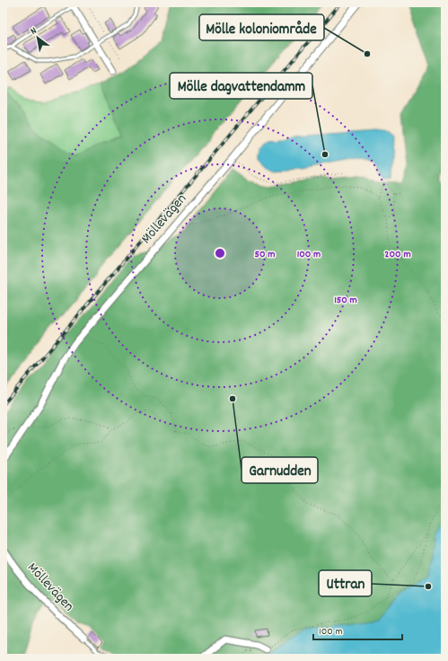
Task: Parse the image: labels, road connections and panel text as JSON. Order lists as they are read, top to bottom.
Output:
{
  "streets": {
    "street": ["Möllevägen"]
  },
  "places": [
    "Mölle koloniområde",
    "Mölle dagvattendamm",
    "Garnudden",
    "Uttran"
  ],
  "scale_bar": "100 m",
  "north": "top left",
  "rings": [
    "50 m",
    "100 m",
    "200 m",
    "150 m"
  ]
}
